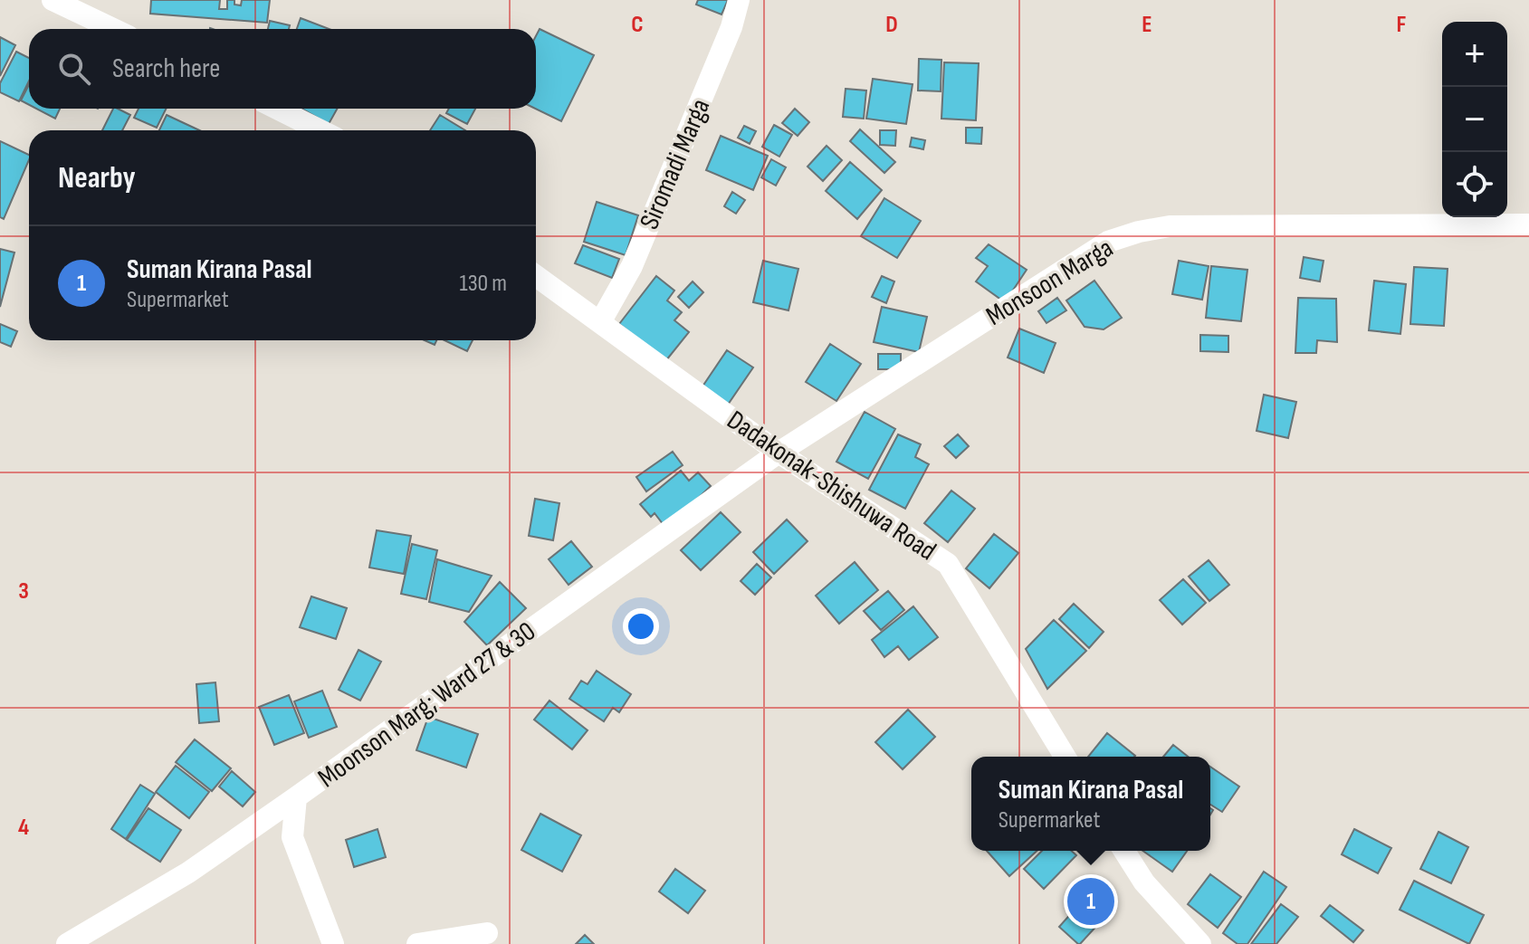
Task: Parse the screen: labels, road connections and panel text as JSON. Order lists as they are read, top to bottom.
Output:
{
  "streets": {
    "street": [
      "Siromadi Marga",
      "Monsoon Marga",
      "Dadakonak-Shishuwa Road",
      "Moonson Marg; Ward 27 & 30"
    ]
  },
  "crossings": [
    ["Siromadi Marga", "Dadakonak-Shishuwa Road"],
    ["Monsoon Marga", "Dadakonak-Shishuwa Road"],
    ["Monsoon Marga", "Moonson Marg; Ward 27 & 30"],
    ["Dadakonak-Shishuwa Road", "Moonson Marg; Ward 27 & 30"]
  ],
  "page": {
    "map_buttons": ["+", "−"],
    "search": "Search here",
    "heading": "Nearby",
    "list": [
      {
        "mark": "1",
        "name": "Suman Kirana Pasal",
        "note": "Supermarket",
        "value": "130 m"
      }
    ],
    "popup": ["Suman Kirana Pasal", "Supermarket"],
    "pins": "1"
  },
  "grid": {
    "columns": [
      "C",
      "D",
      "E",
      "F"
    ],
    "rows": ["3", "4"]
  }
}
